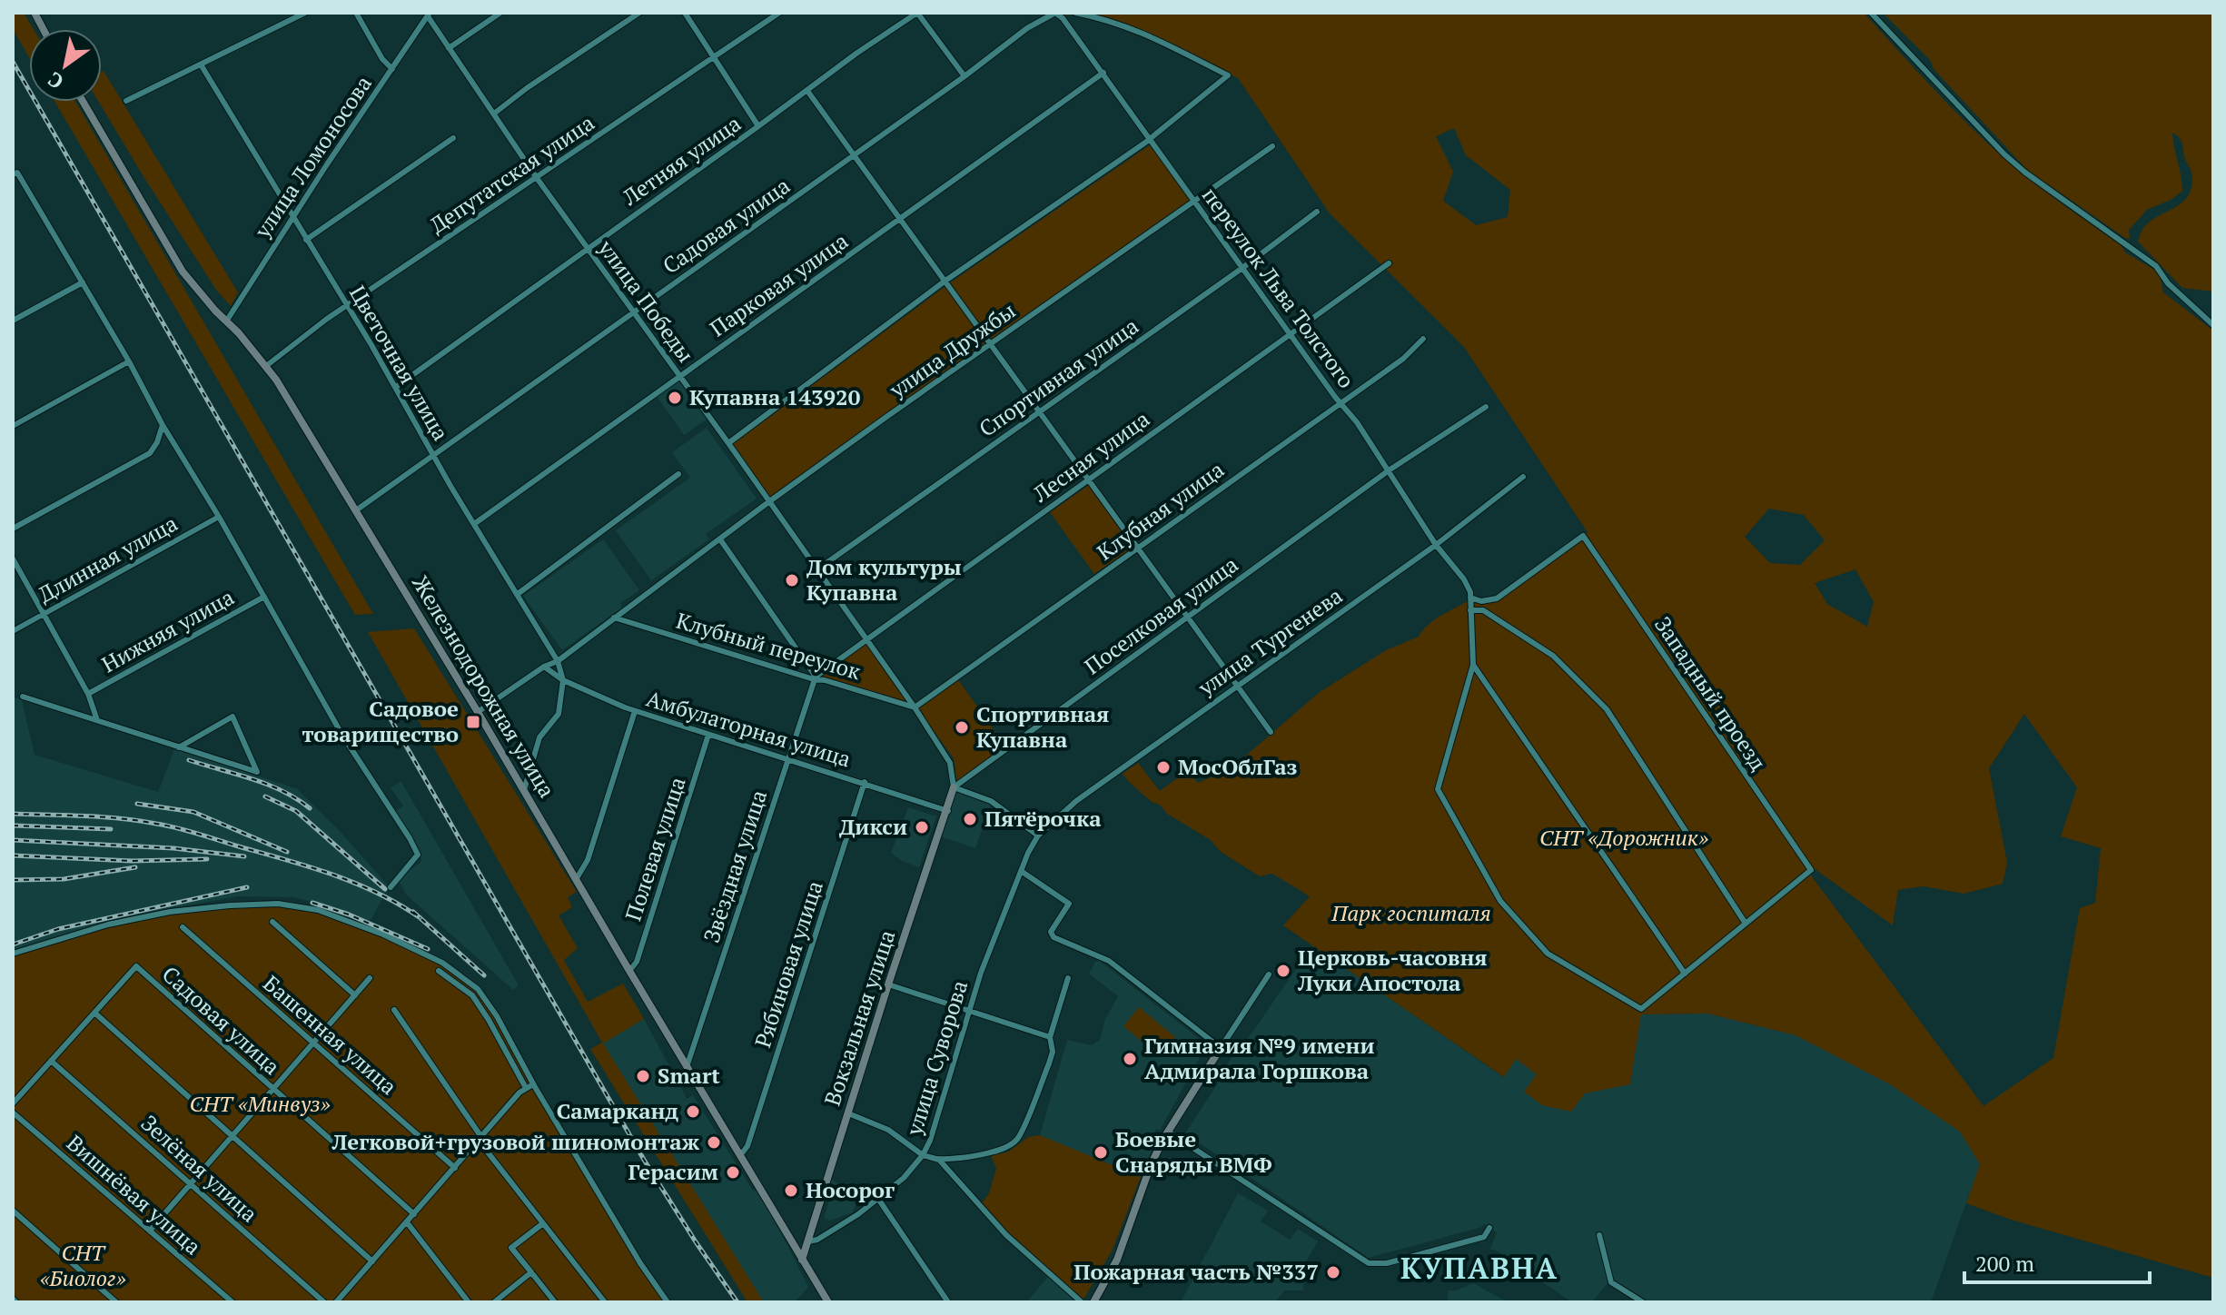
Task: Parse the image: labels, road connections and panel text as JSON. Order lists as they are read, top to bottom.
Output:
{
  "streets": {
    "main road": ["Железнодорожная улица", "Вокзальная улица"],
    "street": [
      "улица Ломоносова",
      "Летняя улица",
      "Депутатская улица",
      "Садовая улица",
      "Парковая улица",
      "переулок Льва Толстого",
      "улица Победы",
      "улица Дружбы",
      "Цветочная улица",
      "Спортивная улица",
      "Лесная улица",
      "Клубная улица",
      "Длинная улица",
      "Поселковая улица",
      "Нижняя улица",
      "улица Тургенева",
      "Клубный переулок",
      "Западный проезд",
      "Амбулаторная улица",
      "Полевая улица",
      "Звёздная улица",
      "Рябиновая улица",
      "Башенная улица",
      "улица Суворова",
      "Зелёная улица",
      "Вишнёвая улица"
    ]
  },
  "crossings": [
    ["улица Ломоносова", "улица Победы"],
    ["улица Ломоносова", "Цветочная улица"],
    ["улица Ломоносова", "Железнодорожная улица"],
    ["Летняя улица", "улица Победы"],
    ["Летняя улица", "Цветочная улица"],
    ["Депутатская улица", "улица Победы"],
    ["Депутатская улица", "Цветочная улица"],
    ["Депутатская улица", "Железнодорожная улица"],
    ["Садовая улица", "переулок Льва Толстого"],
    ["Садовая улица", "улица Победы"],
    ["Садовая улица", "Цветочная улица"],
    ["Садовая улица", "Железнодорожная улица"],
    ["Парковая улица", "переулок Льва Толстого"],
    ["Парковая улица", "улица Победы"],
    ["Парковая улица", "Цветочная улица"],
    ["переулок Льва Толстого", "улица Дружбы"],
    ["переулок Льва Толстого", "Спортивная улица"],
    ["переулок Льва Толстого", "Лесная улица"],
    ["переулок Льва Толстого", "Клубная улица"],
    ["переулок Льва Толстого", "Поселковая улица"],
    ["переулок Льва Толстого", "улица Тургенева"],
    ["переулок Льва Толстого", "Западный проезд"],
    ["улица Победы", "улица Дружбы"],
    ["улица Победы", "Спортивная улица"],
    ["улица Победы", "Лесная улица"],
    ["улица Победы", "Клубная улица"],
    ["улица Победы", "Поселковая улица"],
    ["улица Победы", "Клубный переулок"],
    ["улица Победы", "Вокзальная улица"],
    ["улица Дружбы", "Цветочная улица"],
    ["улица Дружбы", "Клубный переулок"],
    ["улица Дружбы", "Железнодорожная улица"],
    ["улица Дружбы", "Амбулаторная улица"],
    ["Цветочная улица", "Амбулаторная улица"],
    ["Лесная улица", "Клубный переулок"],
    ["Лесная улица", "Звёздная улица"],
    ["Клубная улица", "Клубный переулок"],
    ["Поселковая улица", "Вокзальная улица"],
    ["улица Тургенева", "улица Суворова"],
    ["Клубный переулок", "Звёздная улица"],
    ["Железнодорожная улица", "Полевая улица"],
    ["Железнодорожная улица", "Звёздная улица"],
    ["Железнодорожная улица", "Рябиновая улица"],
    ["Железнодорожная улица", "Вокзальная улица"],
    ["Амбулаторная улица", "Полевая улица"],
    ["Амбулаторная улица", "Звёздная улица"],
    ["Амбулаторная улица", "Рябиновая улица"],
    ["Амбулаторная улица", "Вокзальная улица"],
    ["Вокзальная улица", "улица Суворова"]
  ],
  "districts": ["КУПАВНА"],
  "parks": [
    "СНТ «Дорожник»",
    "Парк госпиталя",
    "СНТ «Минвуз»",
    "СНТ «Биолог»"
  ],
  "places": {
    "other": [
      "Купавна 143920",
      "Дом культуры Купавна",
      "Спортивная Купавна",
      "МосОблГаз",
      "Пятёрочка",
      "Дикси",
      "Церковь-часовня Луки Апостола",
      "Гимназия №9 имени Адмирала Горшкова",
      "Smart",
      "Самарканд",
      "Легковой+грузовой шиномонтаж",
      "Боевые Снаряды ВМФ",
      "Герасим",
      "Носорог",
      "Пожарная часть №337"
    ],
    "transit": ["Садовое товарищество"]
  },
  "scale_bar": "200 m",
  "north": "bottom left"
}
